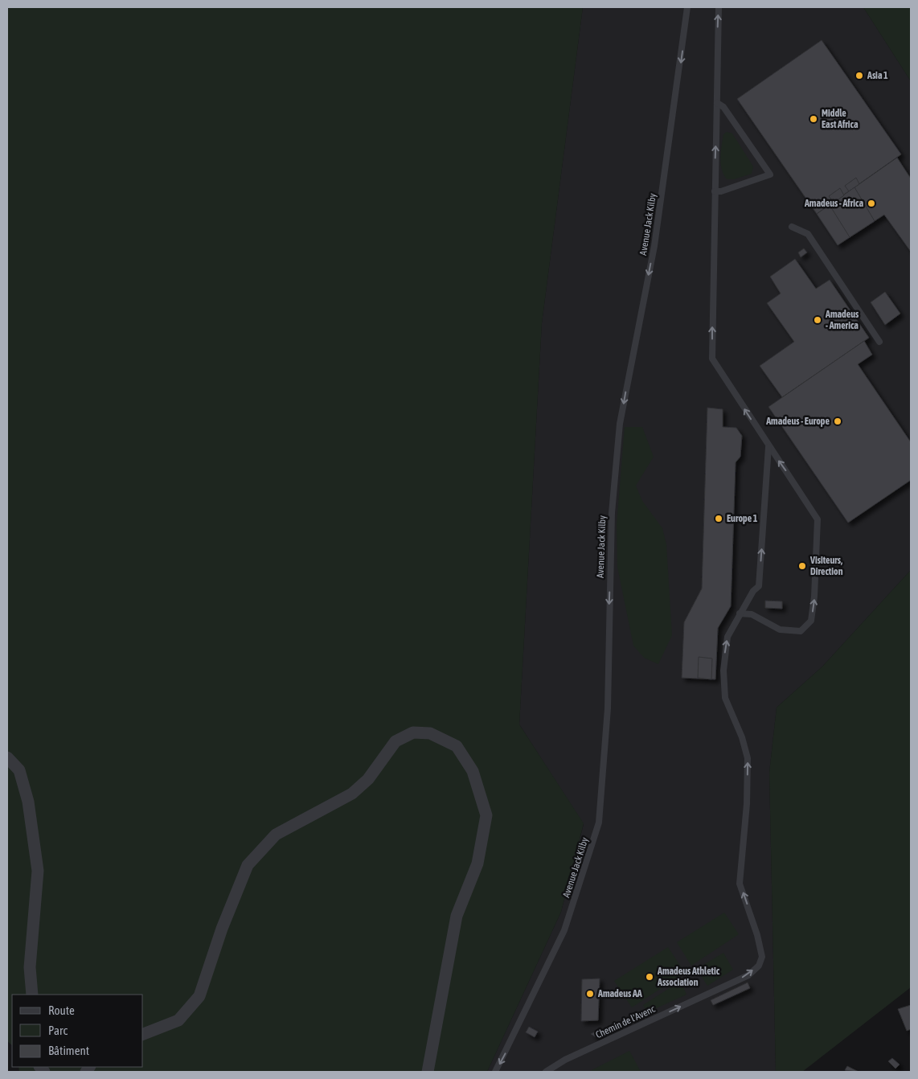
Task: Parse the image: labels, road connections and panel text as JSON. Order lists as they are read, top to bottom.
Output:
{
  "streets": {
    "lane": ["Avenue Jack Kilby", "Chemin de l'Avenc"]
  },
  "one_way": ["Avenue Jack Kilby", "Chemin de l'Avenc"],
  "places": [
    "Asia 1",
    "Middle East Africa",
    "Amadeus - Africa",
    "Amadeus - America",
    "Amadeus - Europe",
    "Europe 1",
    "Visiteurs, Direction",
    "Amadeus Athletic Association",
    "Amadeus AA"
  ],
  "legend": ["Route", "Parc", "Bâtiment"]
}
